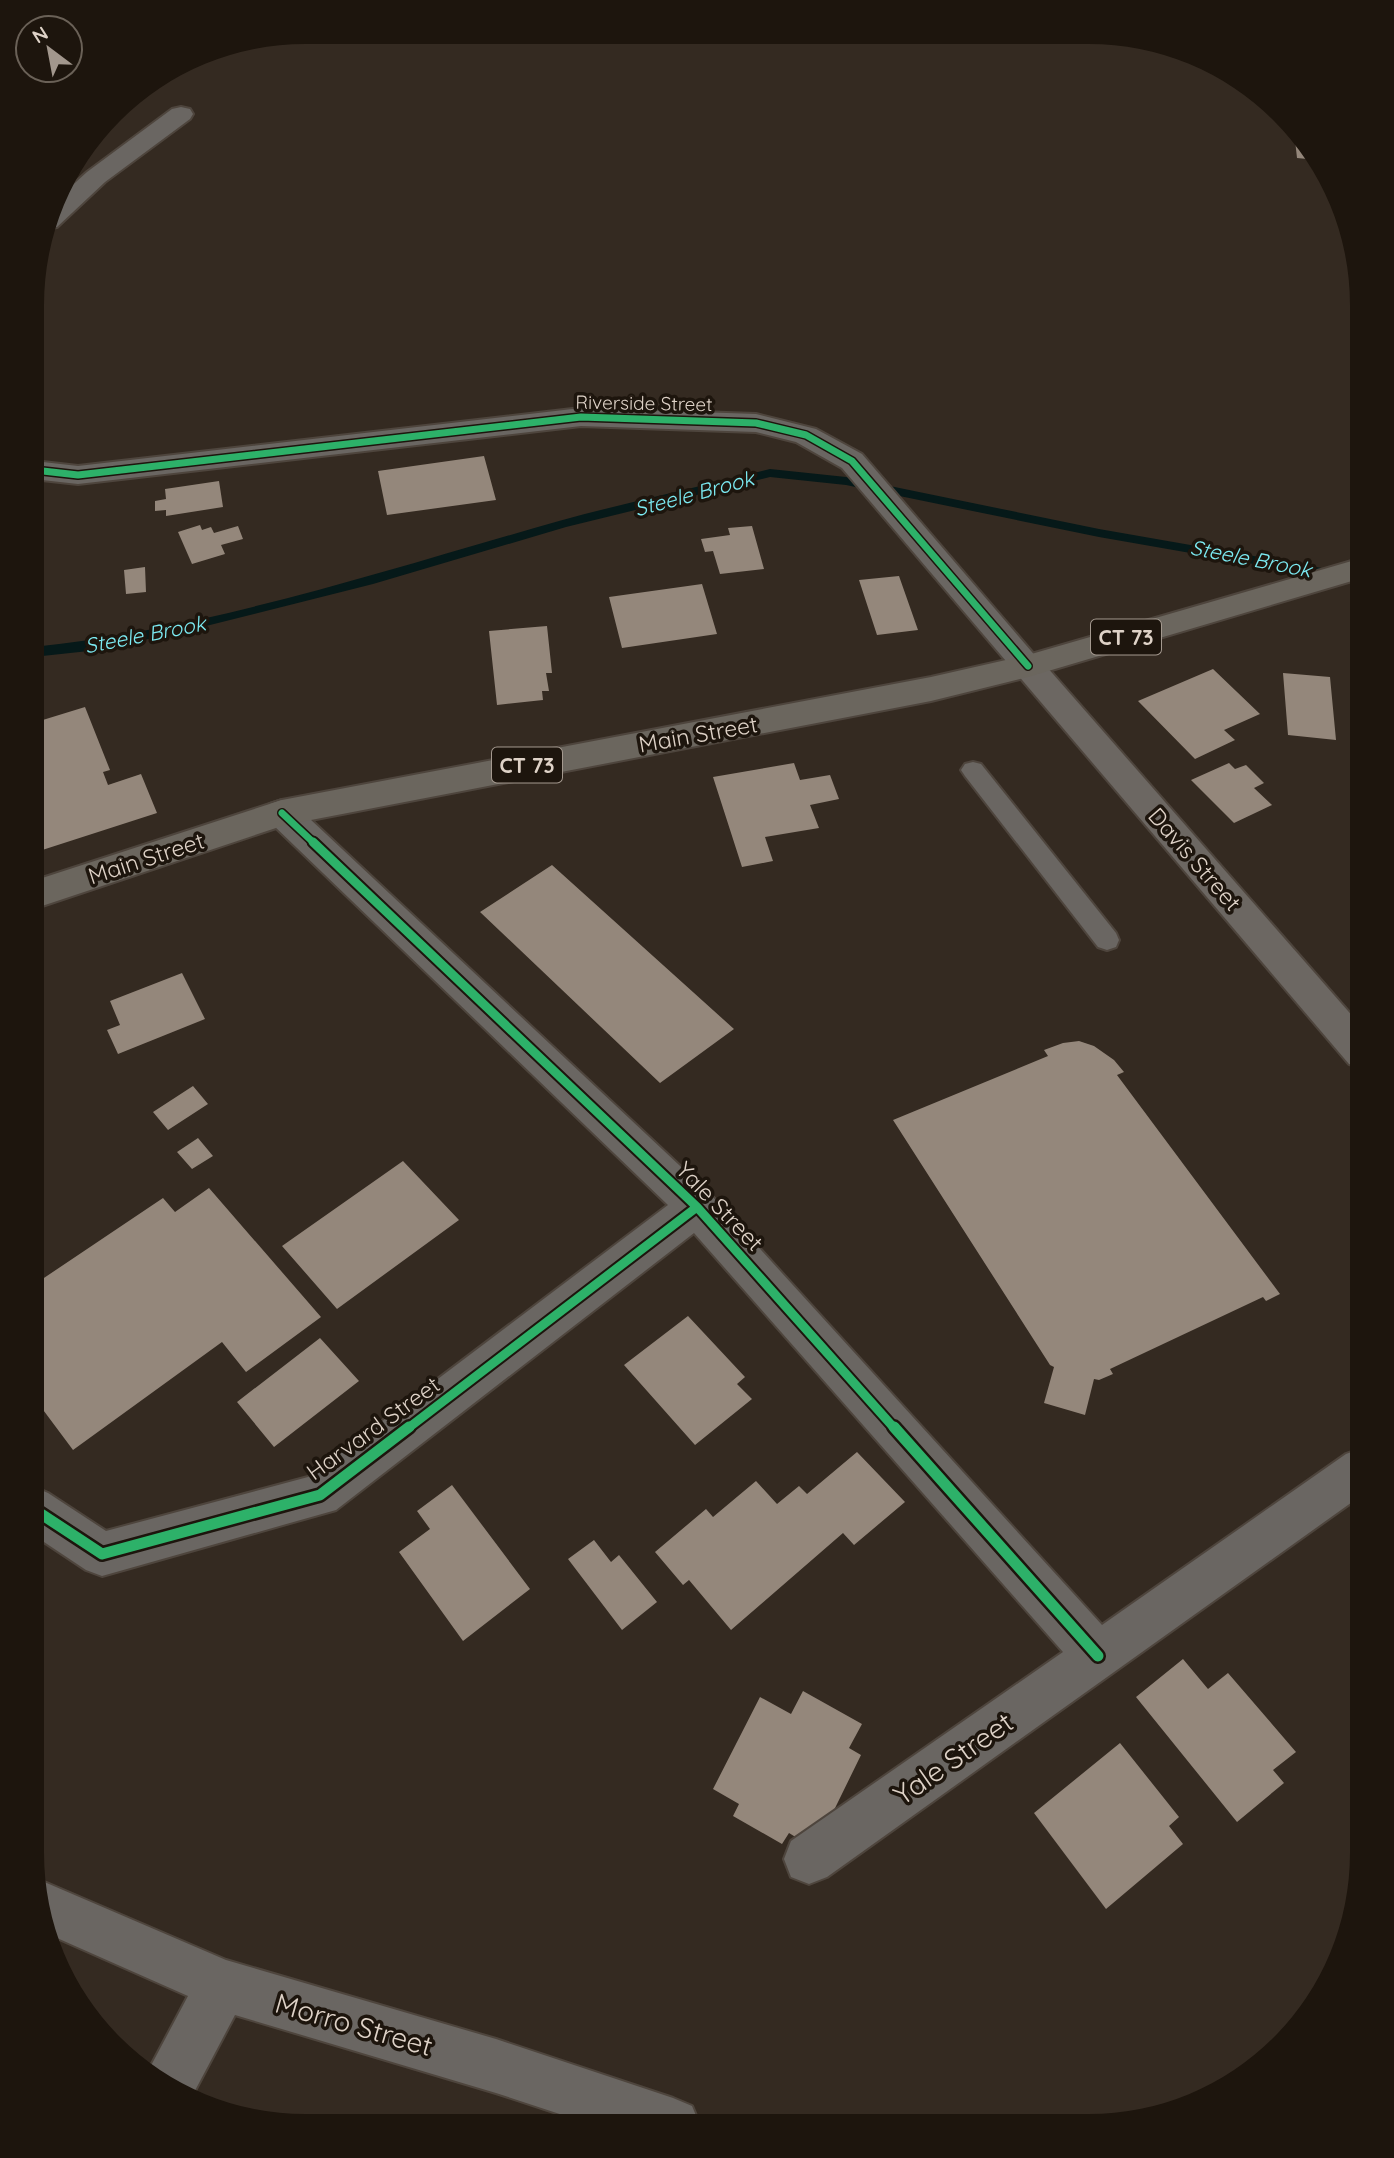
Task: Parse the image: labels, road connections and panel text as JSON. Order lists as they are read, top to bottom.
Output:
{
  "streets": {
    "main road": ["CT 73", "Main Street", "Davis Street"],
    "street": [
      "Riverside Street",
      "Yale Street",
      "Harvard Street",
      "Morro Street"
    ]
  },
  "crossings": [
    ["Riverside Street", "Main Street"],
    ["Riverside Street", "Davis Street"],
    ["Main Street", "Davis Street"],
    ["Main Street", "Yale Street"],
    ["Yale Street", "Harvard Street"]
  ],
  "water": ["Steele Brook"],
  "north": "top left"
}
